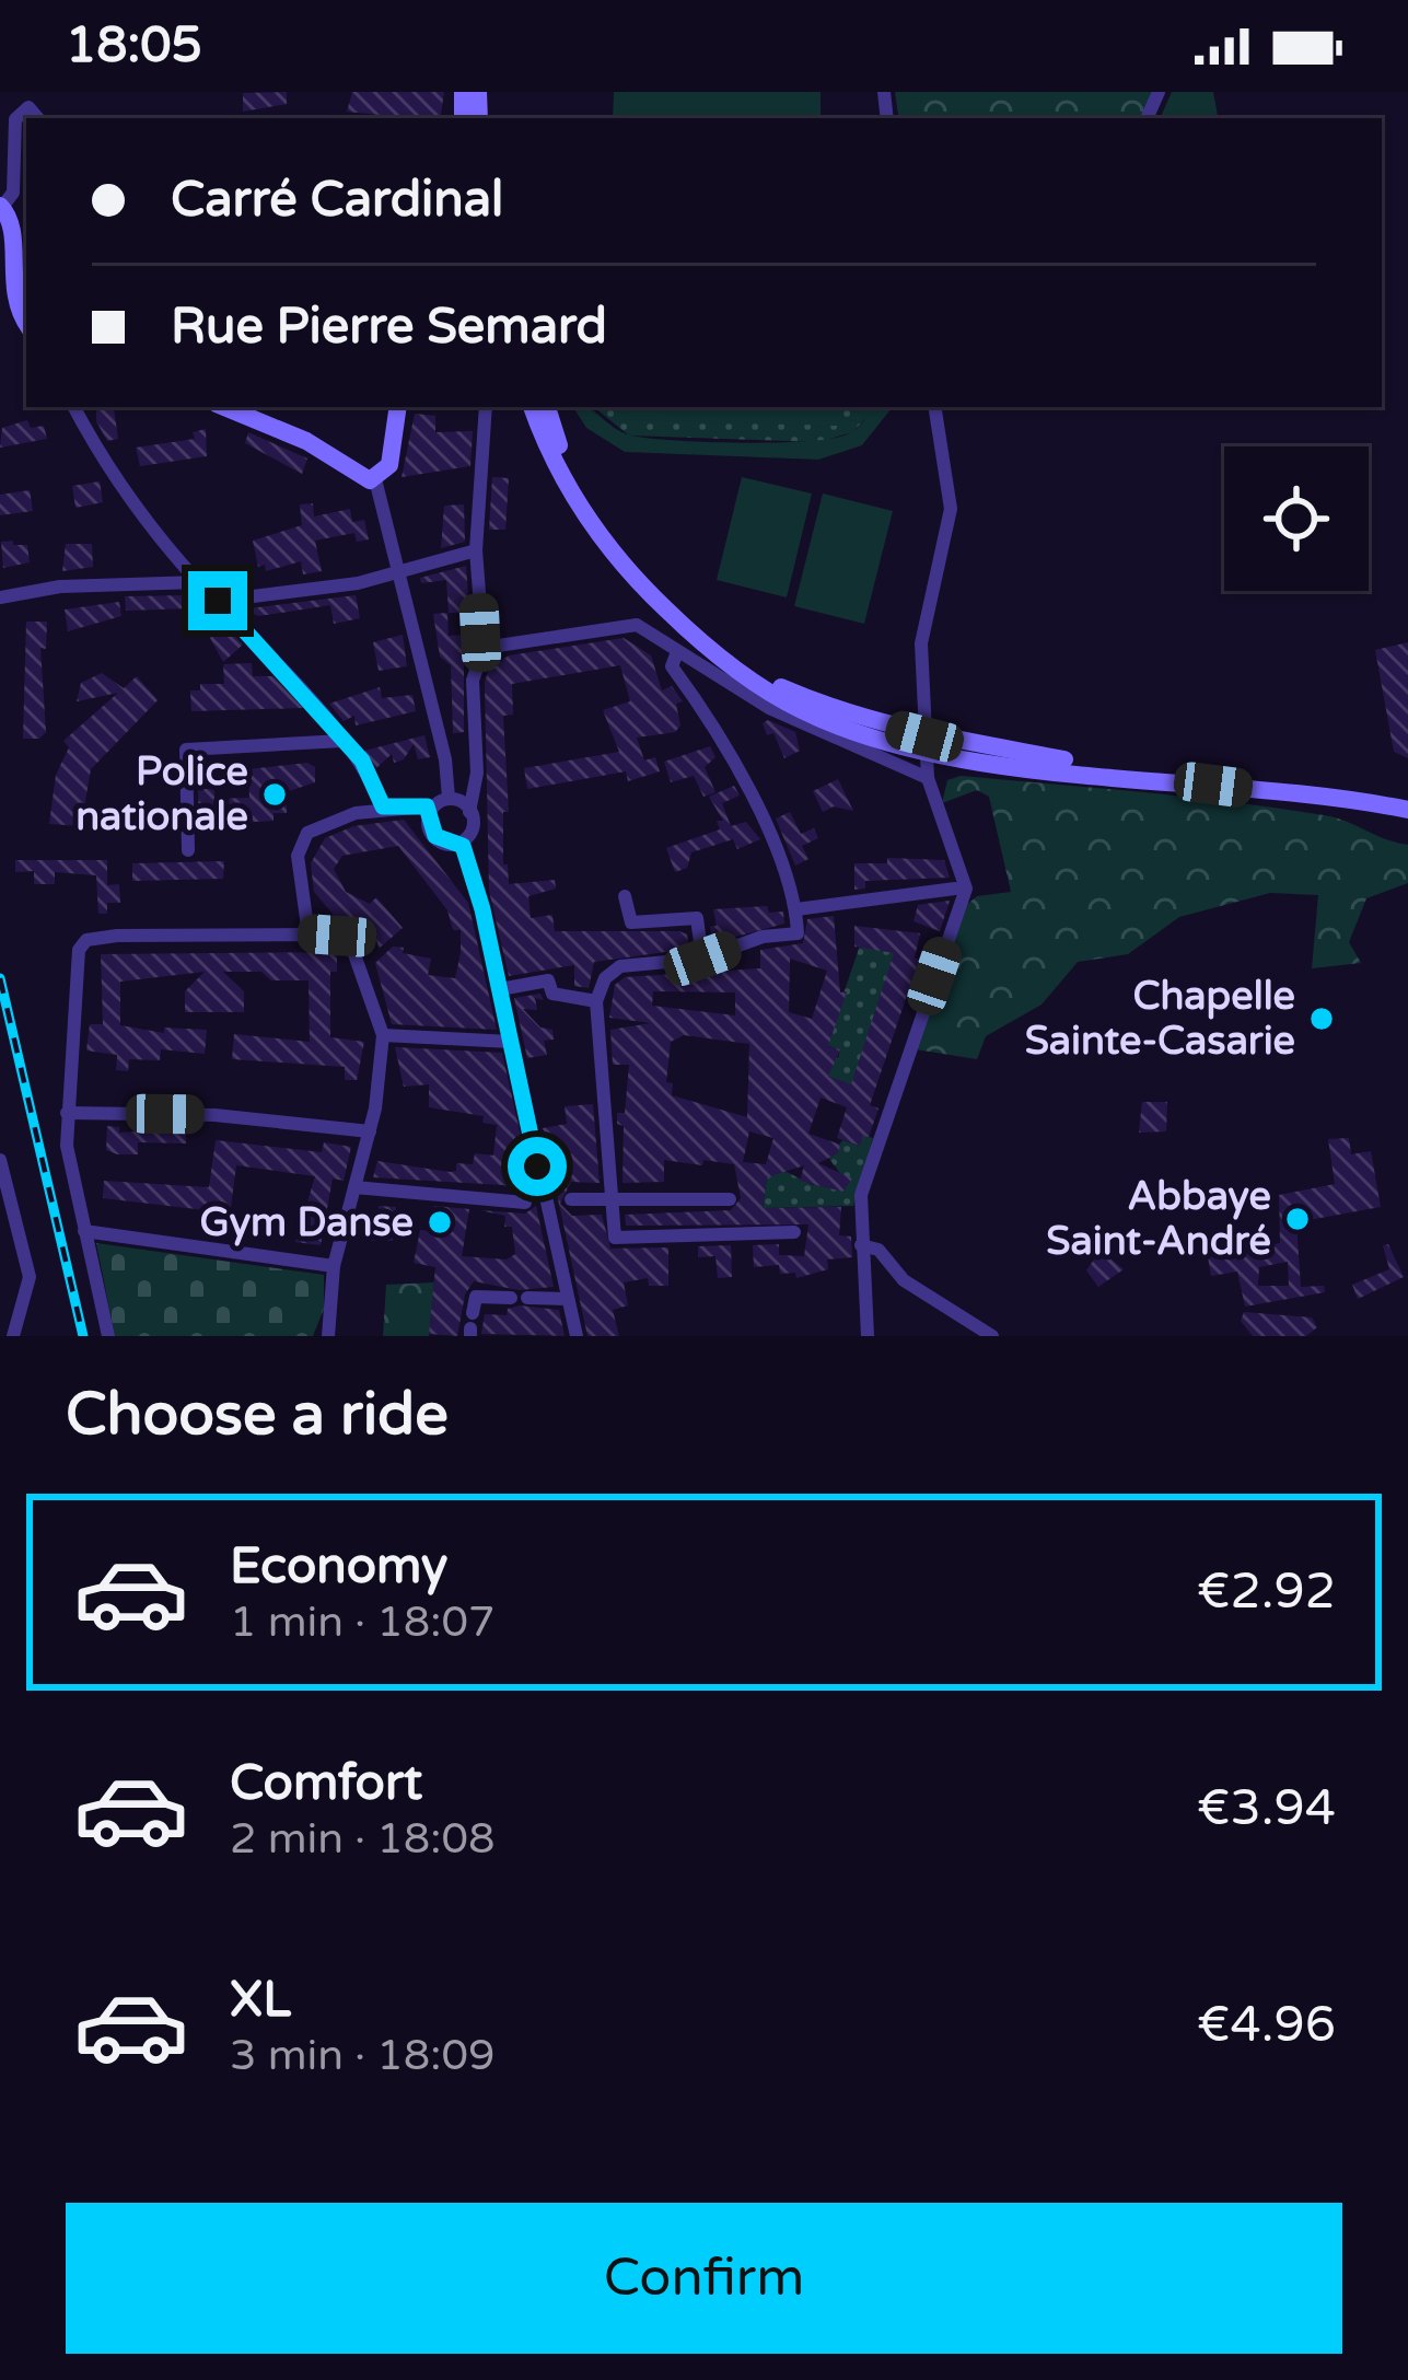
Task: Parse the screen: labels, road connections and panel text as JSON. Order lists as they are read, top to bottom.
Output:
{
  "places": [
    "Police nationale",
    "Chapelle Sainte-Casarie",
    "Abbaye Saint-André",
    "Gym Danse"
  ],
  "page": {
    "status": "18:05",
    "banner": ["Carré Cardinal", "Rue Pierre Semard"],
    "heading": "Choose a ride",
    "list": [
      {
        "name": "Economy",
        "note": "1 min · 18:07",
        "value": "€2.92"
      },
      {
        "name": "Comfort",
        "note": "2 min · 18:08",
        "value": "€3.94"
      },
      {
        "name": "XL",
        "note": "3 min · 18:09",
        "value": "€4.96"
      }
    ],
    "buttons": "Confirm"
  }
}
